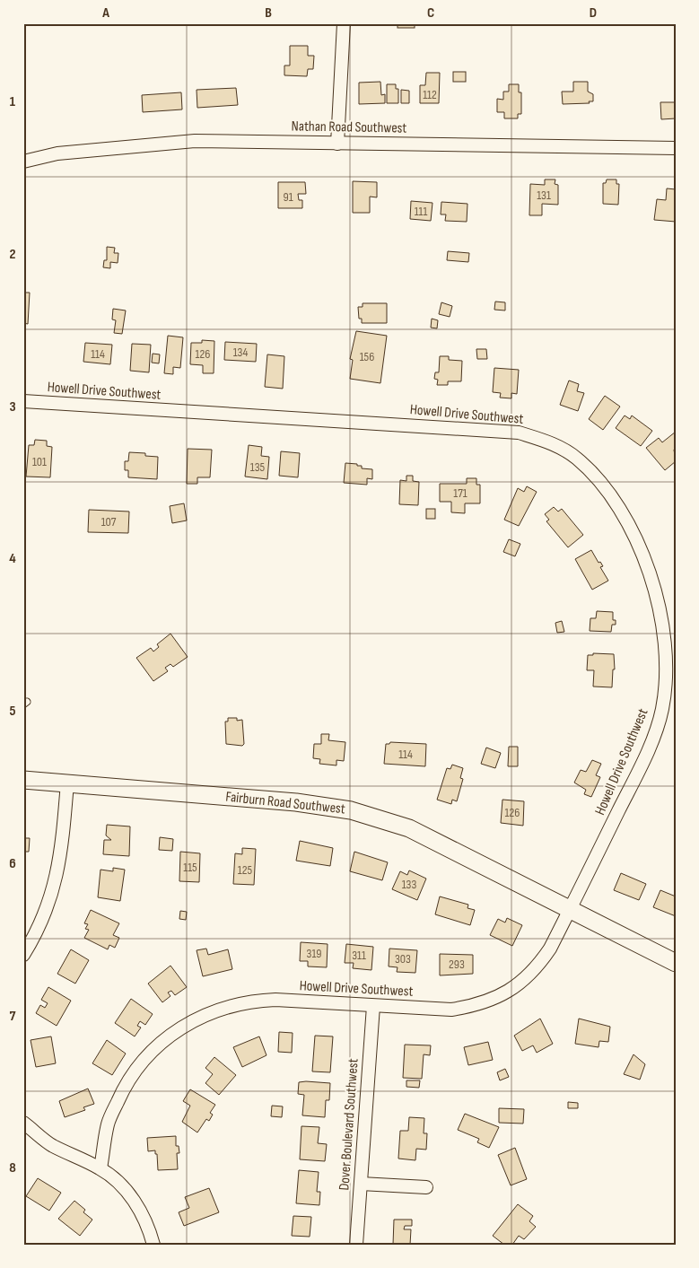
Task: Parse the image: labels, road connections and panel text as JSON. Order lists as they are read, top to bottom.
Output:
{
  "streets": {
    "street": [
      "Nathan Road Southwest",
      "Howell Drive Southwest",
      "Fairburn Road Southwest",
      "Dover Boulevard Southwest"
    ]
  },
  "crossings": [
    ["Howell Drive Southwest", "Fairburn Road Southwest"],
    ["Howell Drive Southwest", "Dover Boulevard Southwest"]
  ],
  "house_numbers": [
    "112",
    "131",
    "91",
    "111",
    "134",
    "114",
    "126",
    "156",
    "101",
    "135",
    "171",
    "107",
    "114",
    "126",
    "115",
    "125",
    "133",
    "319",
    "311",
    "303",
    "293"
  ],
  "grid": {
    "columns": [
      "A",
      "B",
      "C",
      "D"
    ],
    "rows": [
      "1",
      "2",
      "3",
      "4",
      "5",
      "6",
      "7",
      "8"
    ]
  }
}
